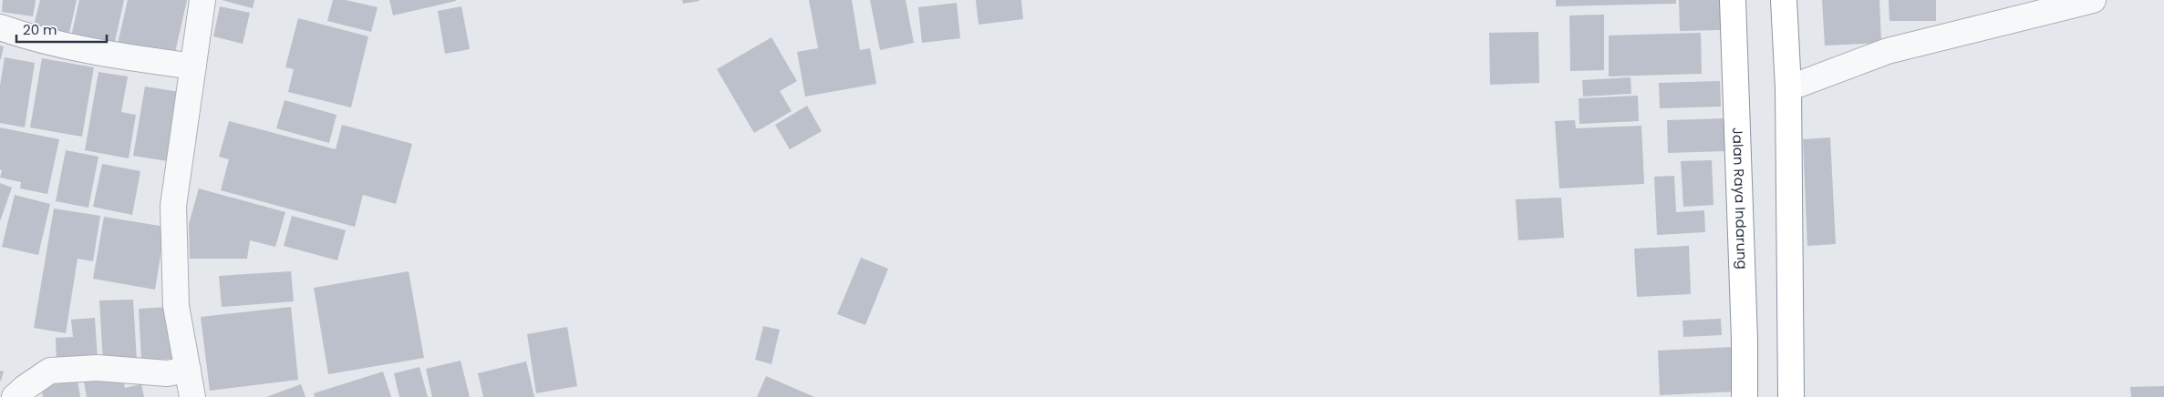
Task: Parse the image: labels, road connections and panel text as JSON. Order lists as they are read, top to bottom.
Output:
{
  "streets": {
    "highway": ["Jalan Raya Indarung"]
  },
  "scale_bar": "20 m"
}
